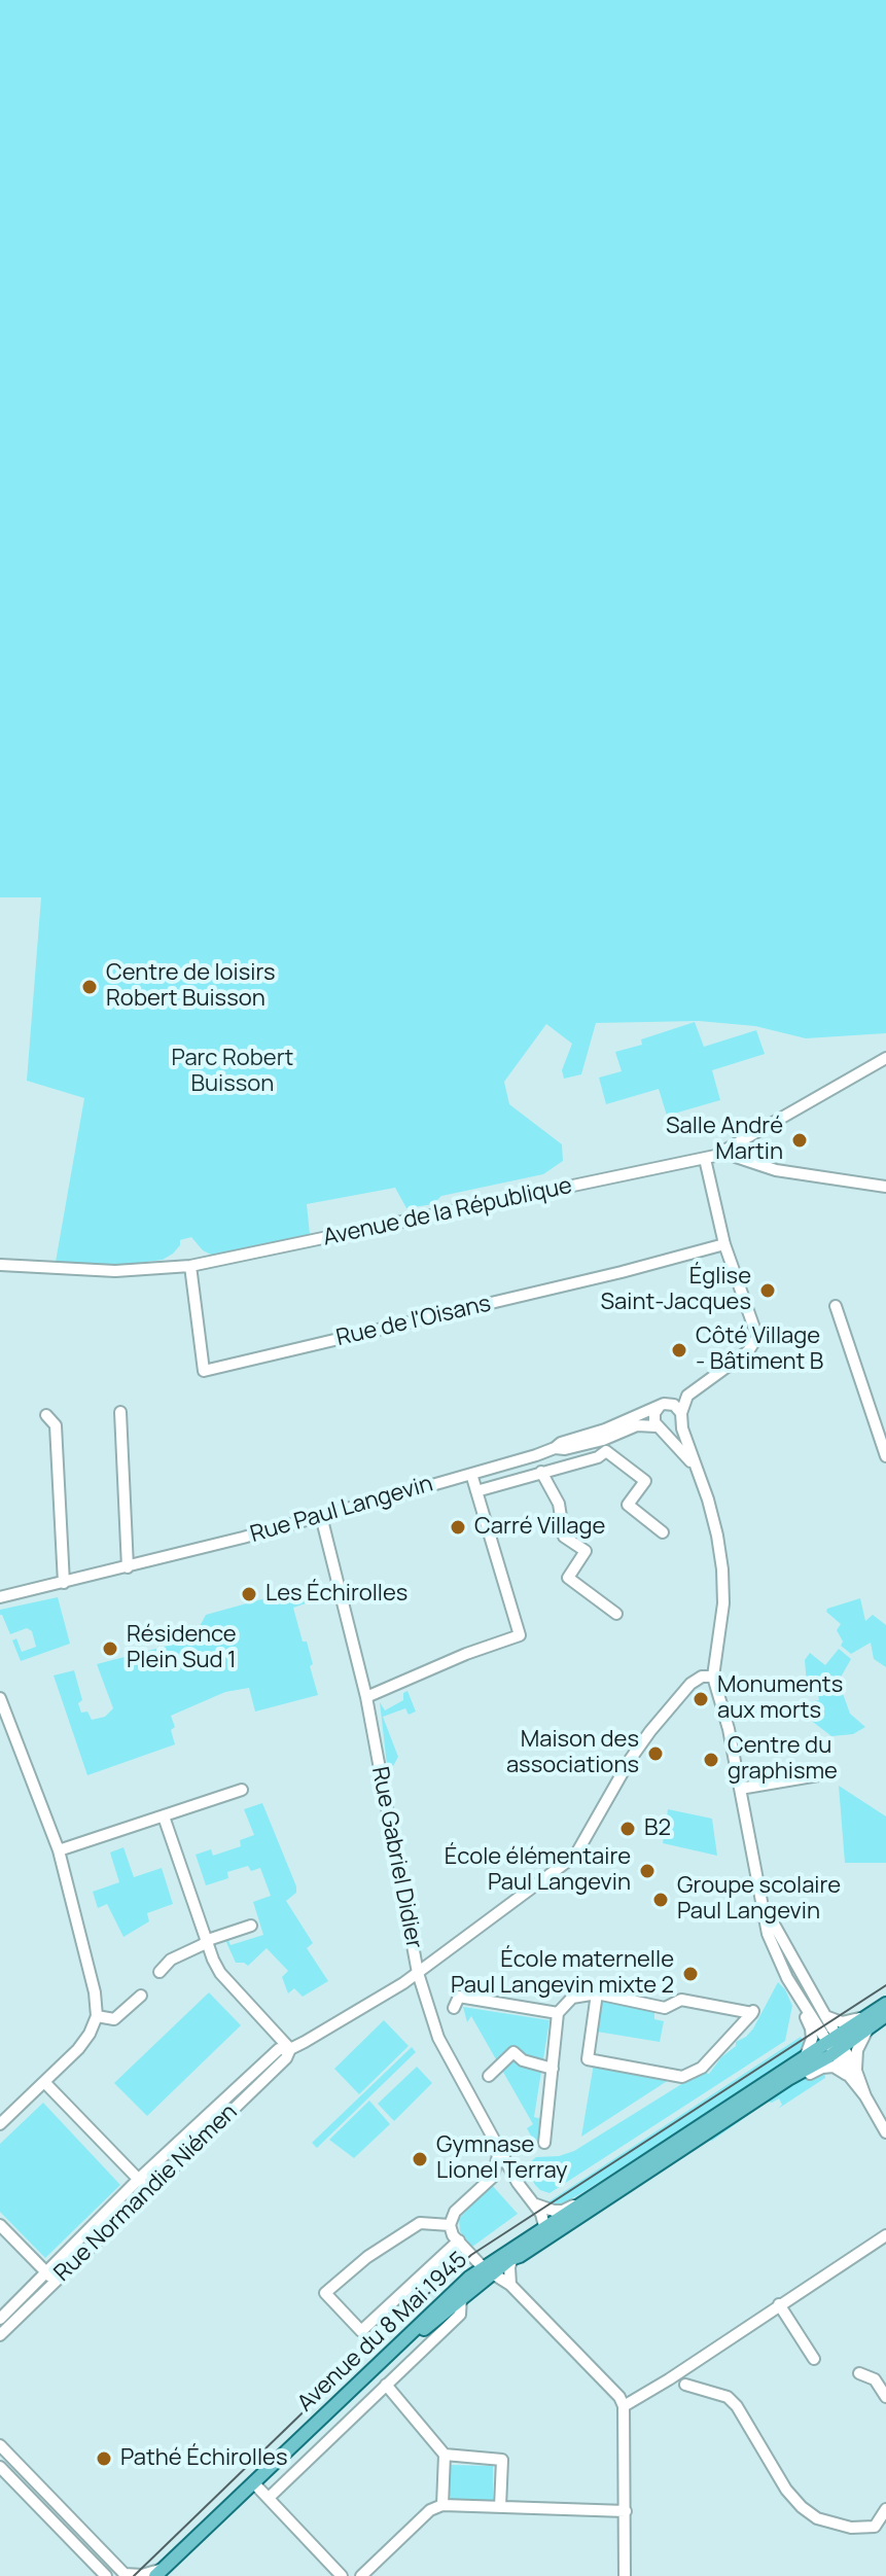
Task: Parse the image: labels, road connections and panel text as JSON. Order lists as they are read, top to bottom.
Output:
{
  "streets": {
    "main road": ["Avenue du 8 Mai 1945"],
    "street": [
      "Avenue de la République",
      "Rue de l'Oisans",
      "Rue Paul Langevin",
      "Rue Gabriel Didier",
      "Rue Normandie Niémen"
    ]
  },
  "crossings": [
    ["Avenue de la République", "Rue de l'Oisans"],
    ["Rue Paul Langevin", "Rue Gabriel Didier"],
    ["Rue Gabriel Didier", "Rue Normandie Niémen"],
    ["Rue Gabriel Didier", "Avenue du 8 Mai 1945"]
  ],
  "parks": ["Parc Robert Buisson"],
  "places": [
    "Centre de loisirs Robert Buisson",
    "Salle André Martin",
    "Église Saint-Jacques",
    "Côté Village - Bâtiment B",
    "Carré Village",
    "Les Échirolles",
    "Résidence Plein Sud 1",
    "Monuments aux morts",
    "Maison des associations",
    "Centre du graphisme",
    "B2",
    "École élémentaire Paul Langevin",
    "Groupe scolaire Paul Langevin",
    "École maternelle Paul Langevin mixte 2",
    "Gymnase Lionel Terray",
    "Pathé Échirolles"
  ]
}
